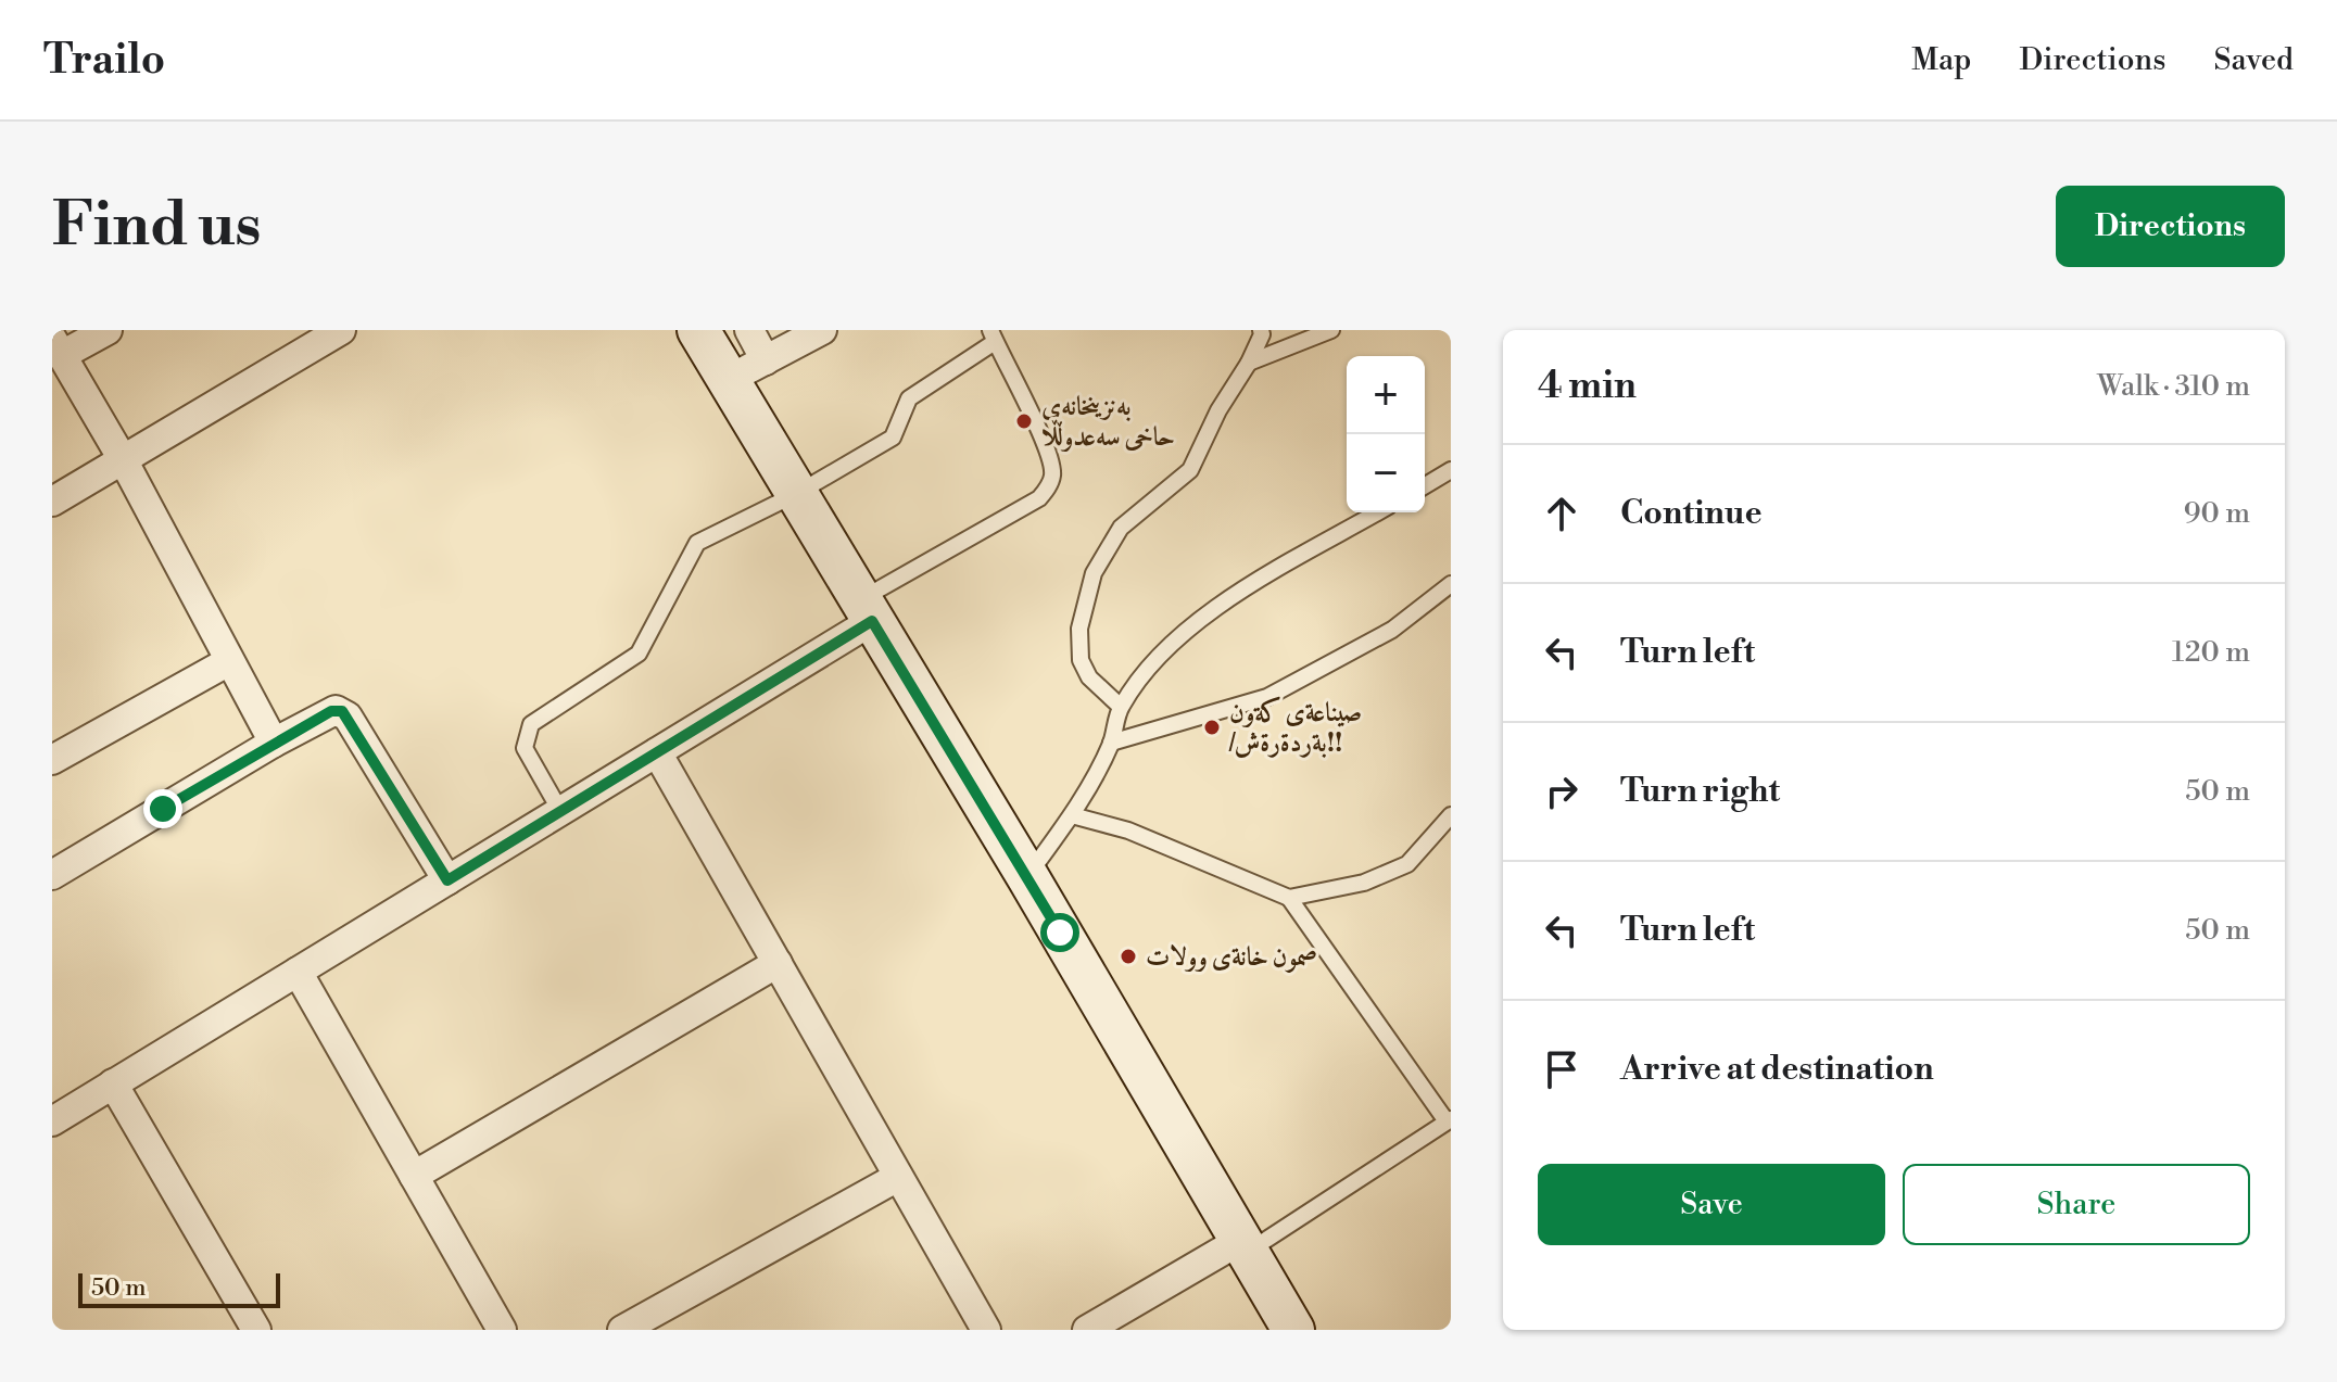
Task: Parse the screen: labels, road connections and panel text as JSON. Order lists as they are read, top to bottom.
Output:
{
  "places": ["بەنزینخانەی حاخی سەعدوڵڵا", "صيناعةى كةون /بةردةرةش!!", "صمون خانةی وولات"],
  "scale_bar": "50 m",
  "page": {
    "header": "Trailo",
    "nav": ["Map", "Directions", "Saved"],
    "buttons": [
      "Directions",
      ["Save", "Share"]
    ],
    "title": "Find us",
    "heading": ["4 min", "Walk · 310 m"],
    "map_buttons": ["+", "−"],
    "list": [
      ["Continue", "90 m"],
      ["Turn left", "120 m"],
      ["Turn right", "50 m"],
      ["Turn left", "50 m"],
      "Arrive at destination"
    ],
    "scale": "50 m"
  }
}
